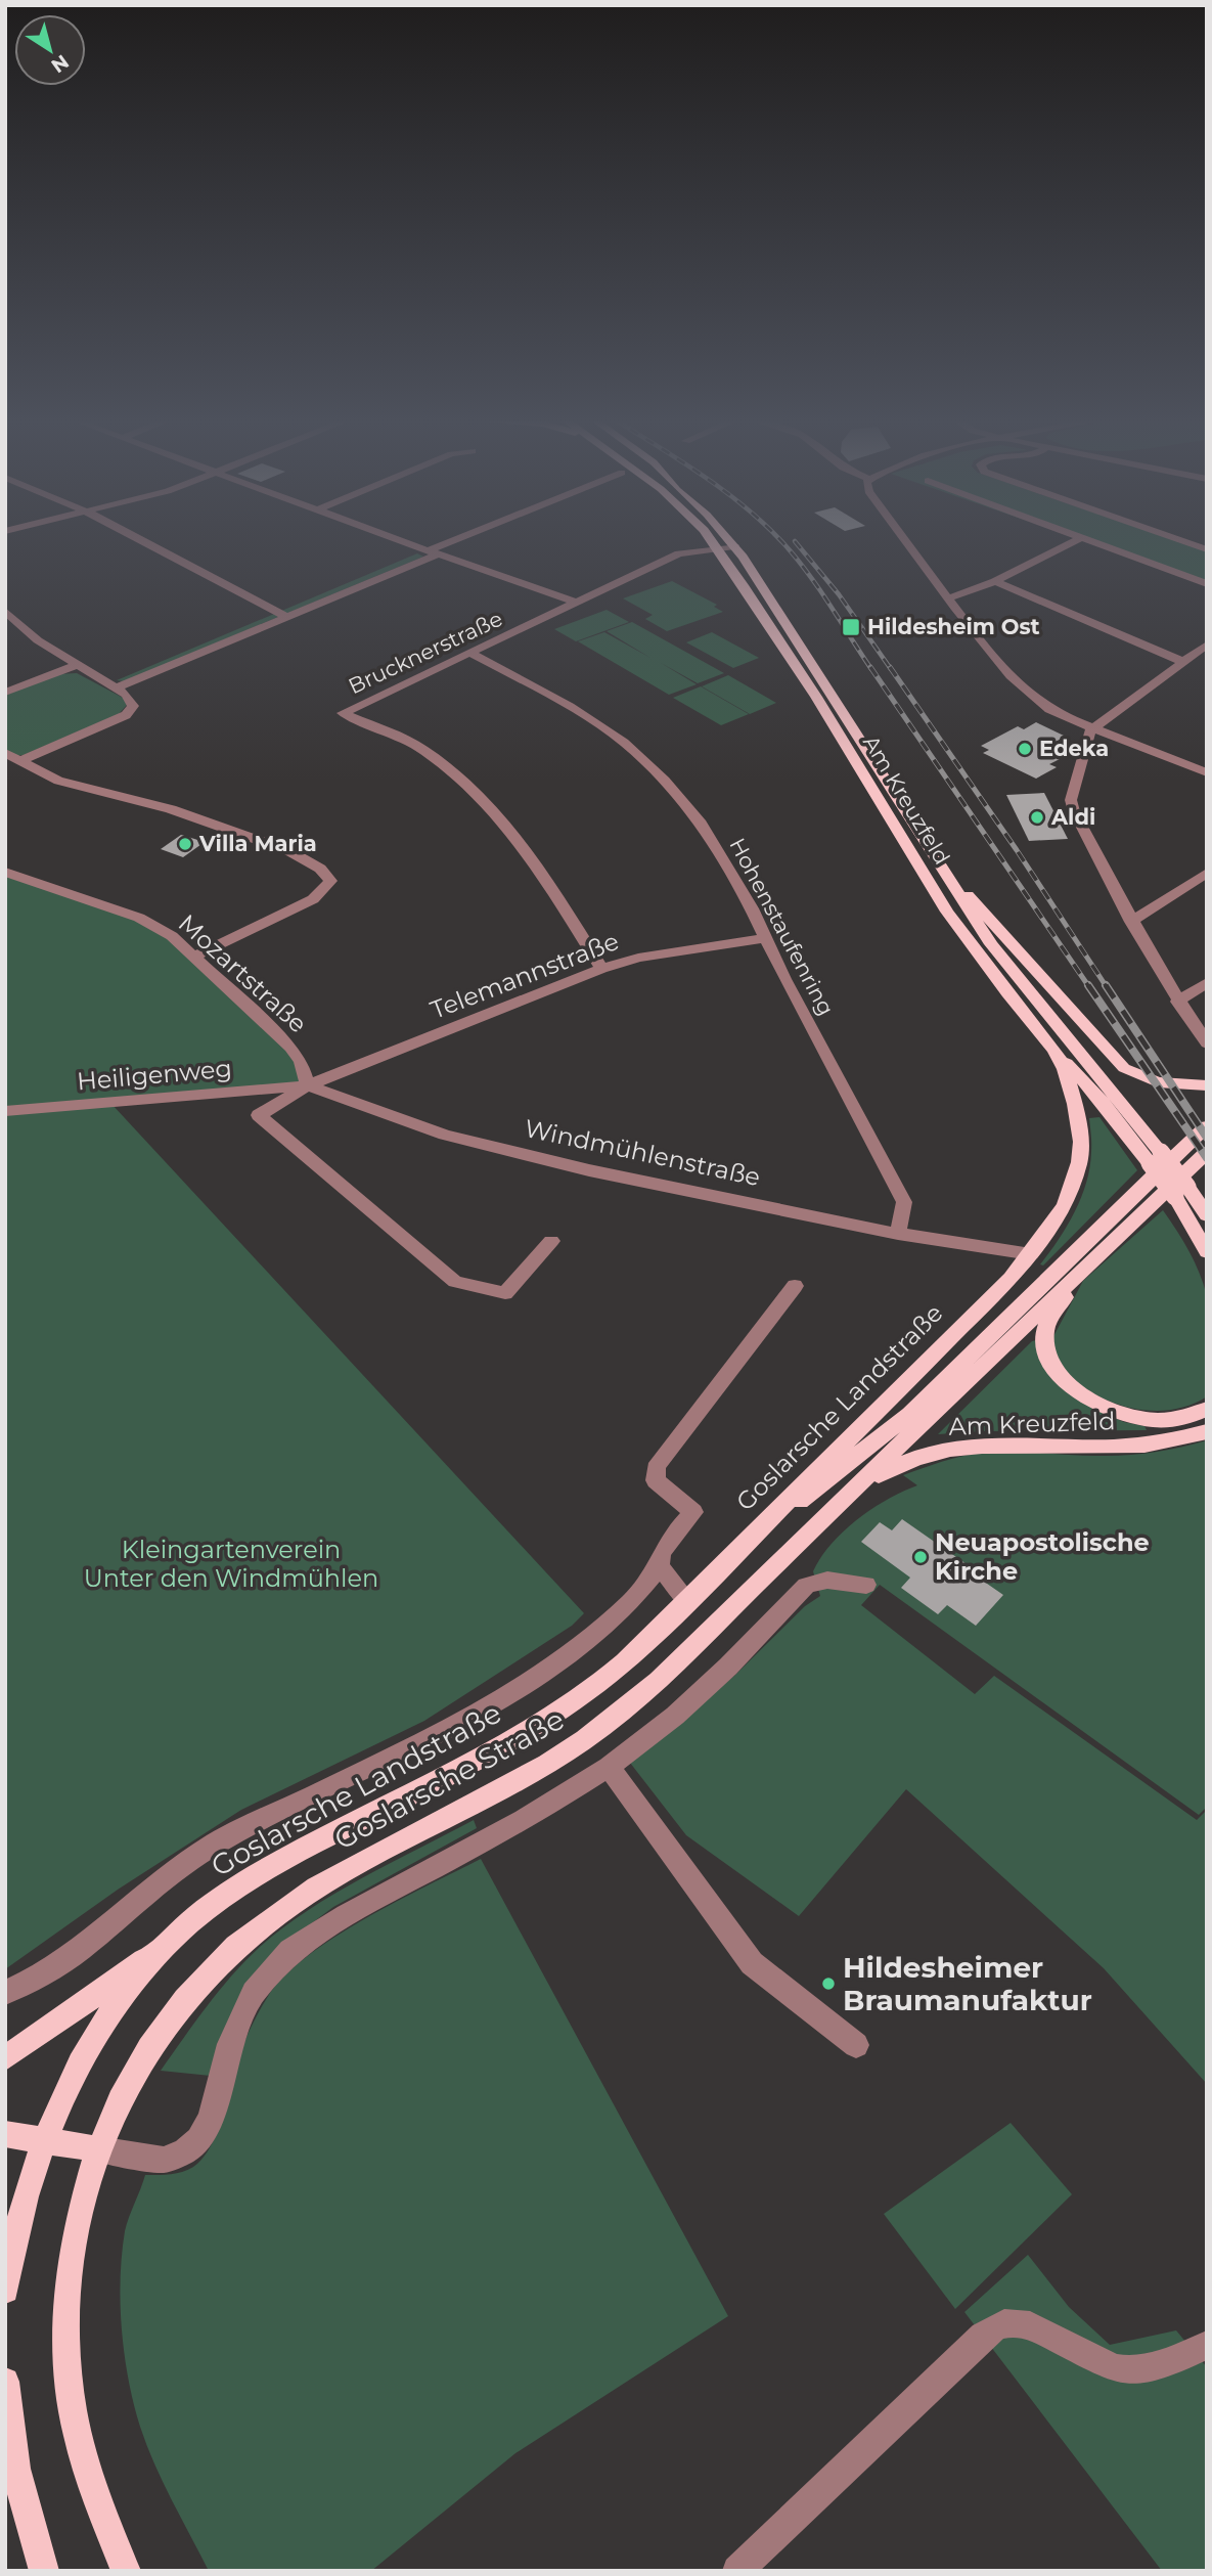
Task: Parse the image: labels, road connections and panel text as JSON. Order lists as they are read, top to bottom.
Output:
{
  "streets": {
    "main road": ["Am Kreuzfeld", "Goslarsche Landstraße", "Goslarsche Straße"],
    "street": [
      "Brucknerstraße",
      "Hohenstaufenring",
      "Mozartstraße",
      "Telemannstraße",
      "Heiligenweg",
      "Windmühlenstraße"
    ]
  },
  "crossings": [
    ["Brucknerstraße", "Hohenstaufenring"],
    ["Brucknerstraße", "Telemannstraße"],
    ["Am Kreuzfeld", "Windmühlenstraße"],
    ["Am Kreuzfeld", "Goslarsche Landstraße"],
    ["Am Kreuzfeld", "Goslarsche Straße"],
    ["Hohenstaufenring", "Telemannstraße"],
    ["Hohenstaufenring", "Windmühlenstraße"],
    ["Mozartstraße", "Telemannstraße"],
    ["Mozartstraße", "Heiligenweg"],
    ["Mozartstraße", "Windmühlenstraße"],
    ["Telemannstraße", "Heiligenweg"],
    ["Telemannstraße", "Windmühlenstraße"],
    ["Heiligenweg", "Windmühlenstraße"],
    ["Windmühlenstraße", "Goslarsche Landstraße"]
  ],
  "parks": ["Kleingartenverein Unter den Windmühlen"],
  "places": {
    "transit": ["Hildesheim Ost"],
    "other": [
      "Edeka",
      "Aldi",
      "Villa Maria",
      "Neuapostolische Kirche",
      "Hildesheimer Braumanufaktur"
    ]
  },
  "north": "bottom right"
}
